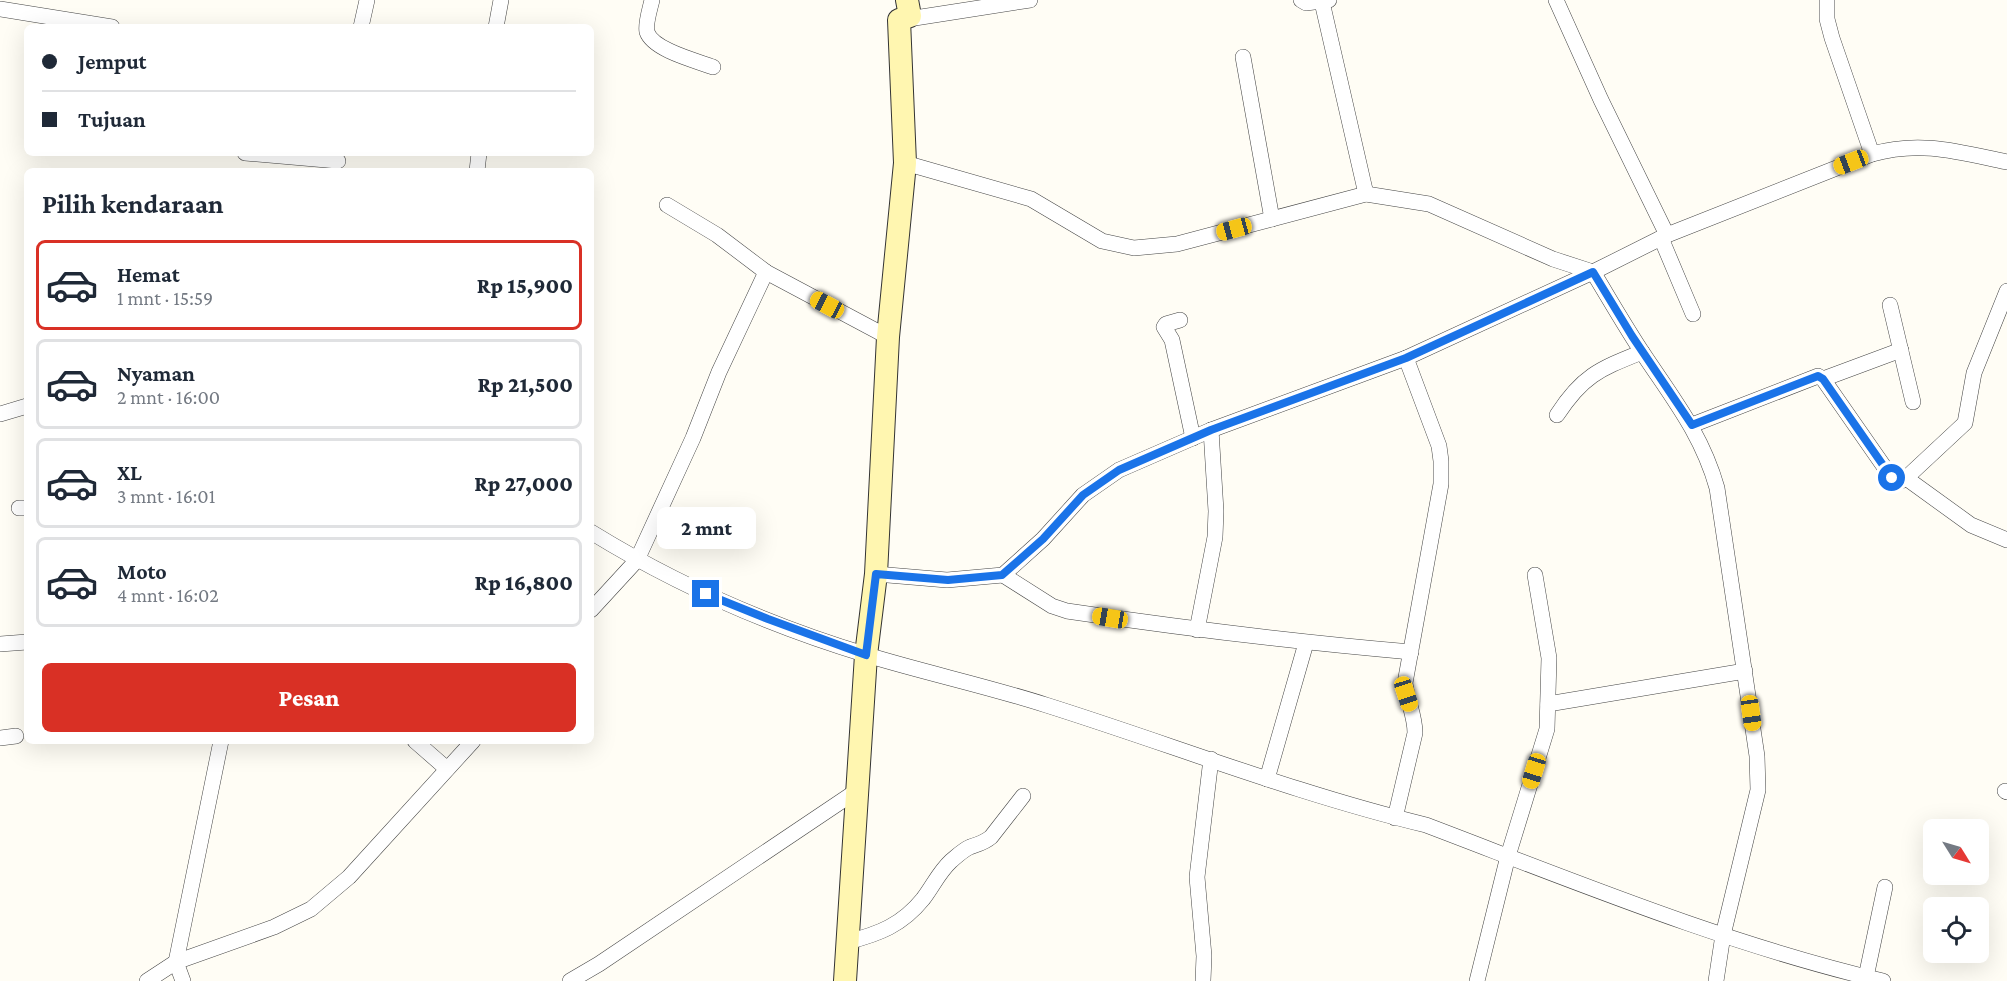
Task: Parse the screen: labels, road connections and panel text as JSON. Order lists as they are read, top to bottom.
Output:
{
  "north": "bottom right",
  "page": {
    "banner": ["Jemput", "Tujuan"],
    "heading": "Pilih kendaraan",
    "list": [
      {
        "name": "Hemat",
        "note": "1 mnt · 15:59",
        "value": "Rp 15,900"
      },
      {
        "name": "Nyaman",
        "note": "2 mnt · 16:00",
        "value": "Rp 21,500"
      },
      {
        "name": "XL",
        "note": "3 mnt · 16:01",
        "value": "Rp 27,000"
      },
      {
        "name": "Moto",
        "note": "4 mnt · 16:02",
        "value": "Rp 16,800"
      }
    ],
    "bubble": "2 mnt",
    "buttons": "Pesan"
  }
}
